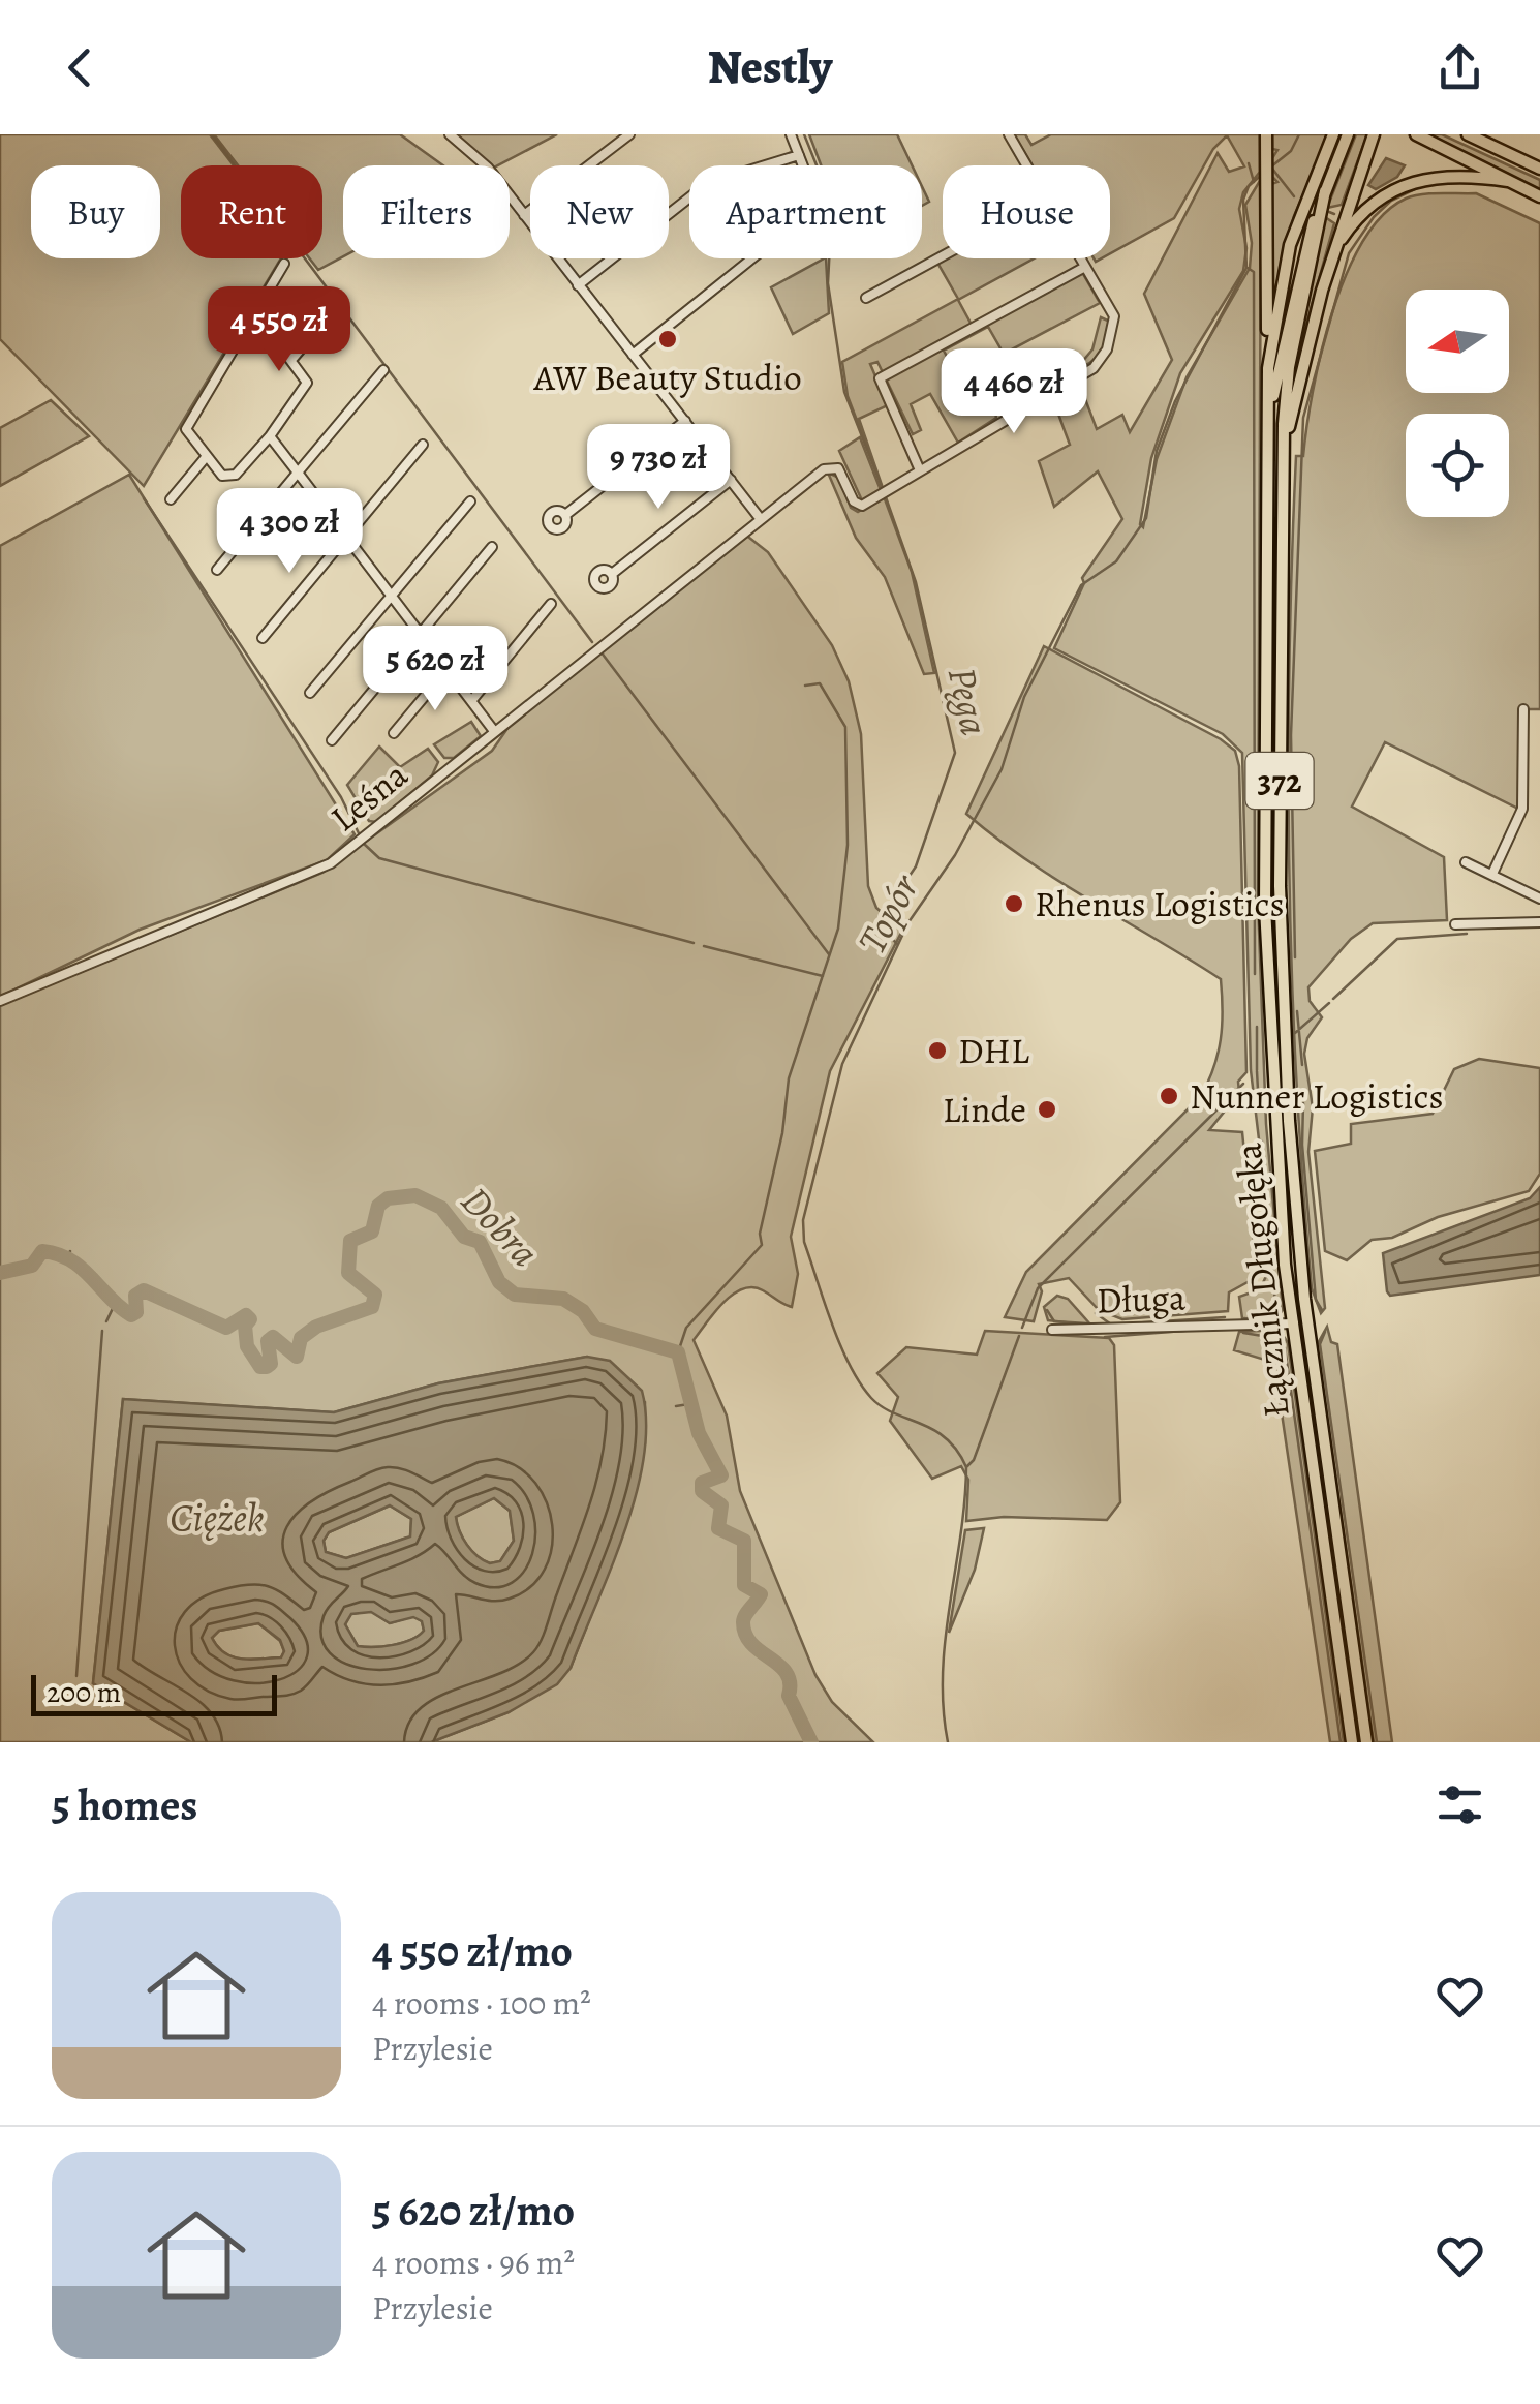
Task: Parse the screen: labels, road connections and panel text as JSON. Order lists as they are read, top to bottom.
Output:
{
  "streets": {
    "main road": ["372", "Łącznik Długołęka"],
    "street": ["Leśna", "Długa"]
  },
  "crossings": [
    ["372", "Łącznik Długołęka"],
    ["Łącznik Długołęka", "Długa"]
  ],
  "water": [
    "Pęga",
    "Topór",
    "Dobra",
    "Ciężek"
  ],
  "places": [
    "AW Beauty Studio",
    "Rhenus Logistics",
    "DHL",
    "Nunner Logistics",
    "Linde"
  ],
  "scale_bar": "200 m",
  "north": "left",
  "page": {
    "header": "Nestly",
    "chip": [
      "Buy",
      "Rent",
      "Filters",
      "New",
      "Apartment",
      "House"
    ],
    "price": [
      "4 550 zł",
      "4 460 zł",
      "9 730 zł",
      "4 300 zł",
      "5 620 zł"
    ],
    "scale": "200 m",
    "heading": "5 homes",
    "list": [
      {
        "name": "4 550 zł/mo",
        "note": "4 rooms · 100 m² · Przylesie"
      },
      {
        "name": "5 620 zł/mo",
        "note": "4 rooms · 96 m² · Przylesie"
      }
    ]
  }
}
